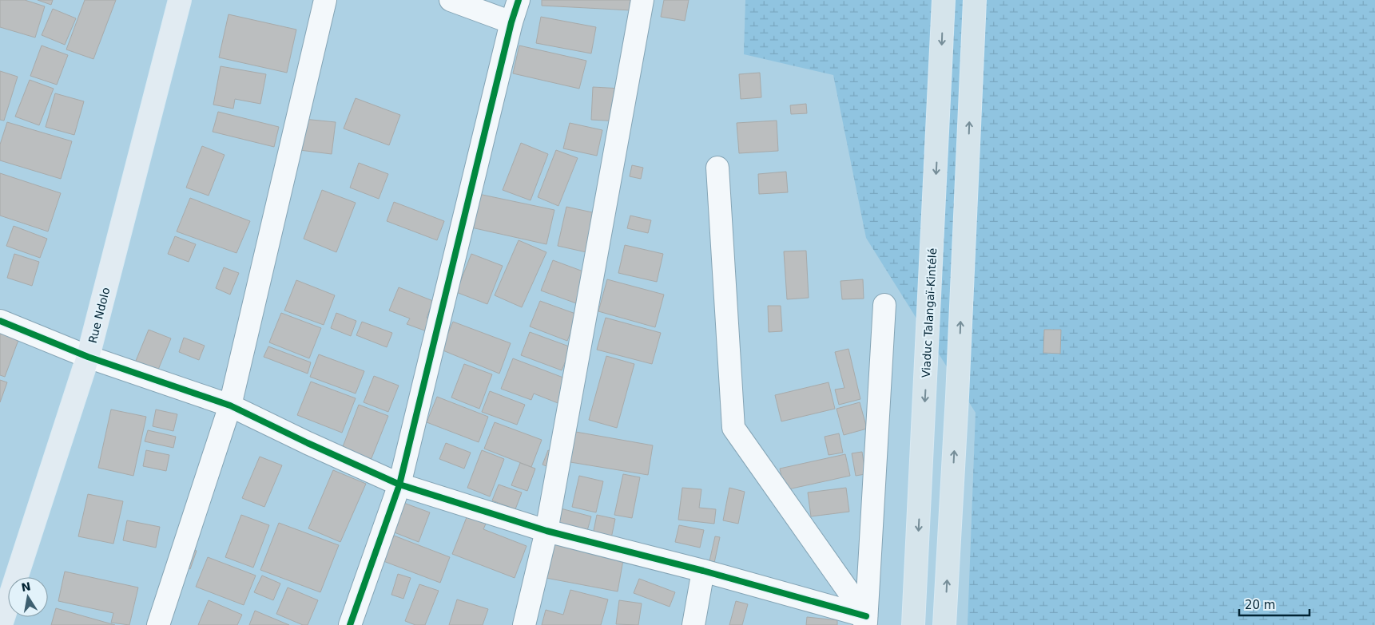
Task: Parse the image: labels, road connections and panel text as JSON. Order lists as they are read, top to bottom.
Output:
{
  "streets": {
    "highway": ["Viaduc Talangaï-Kintélé"],
    "main road": ["Rue Ndolo"]
  },
  "scale_bar": "20 m",
  "north": "top"
}
